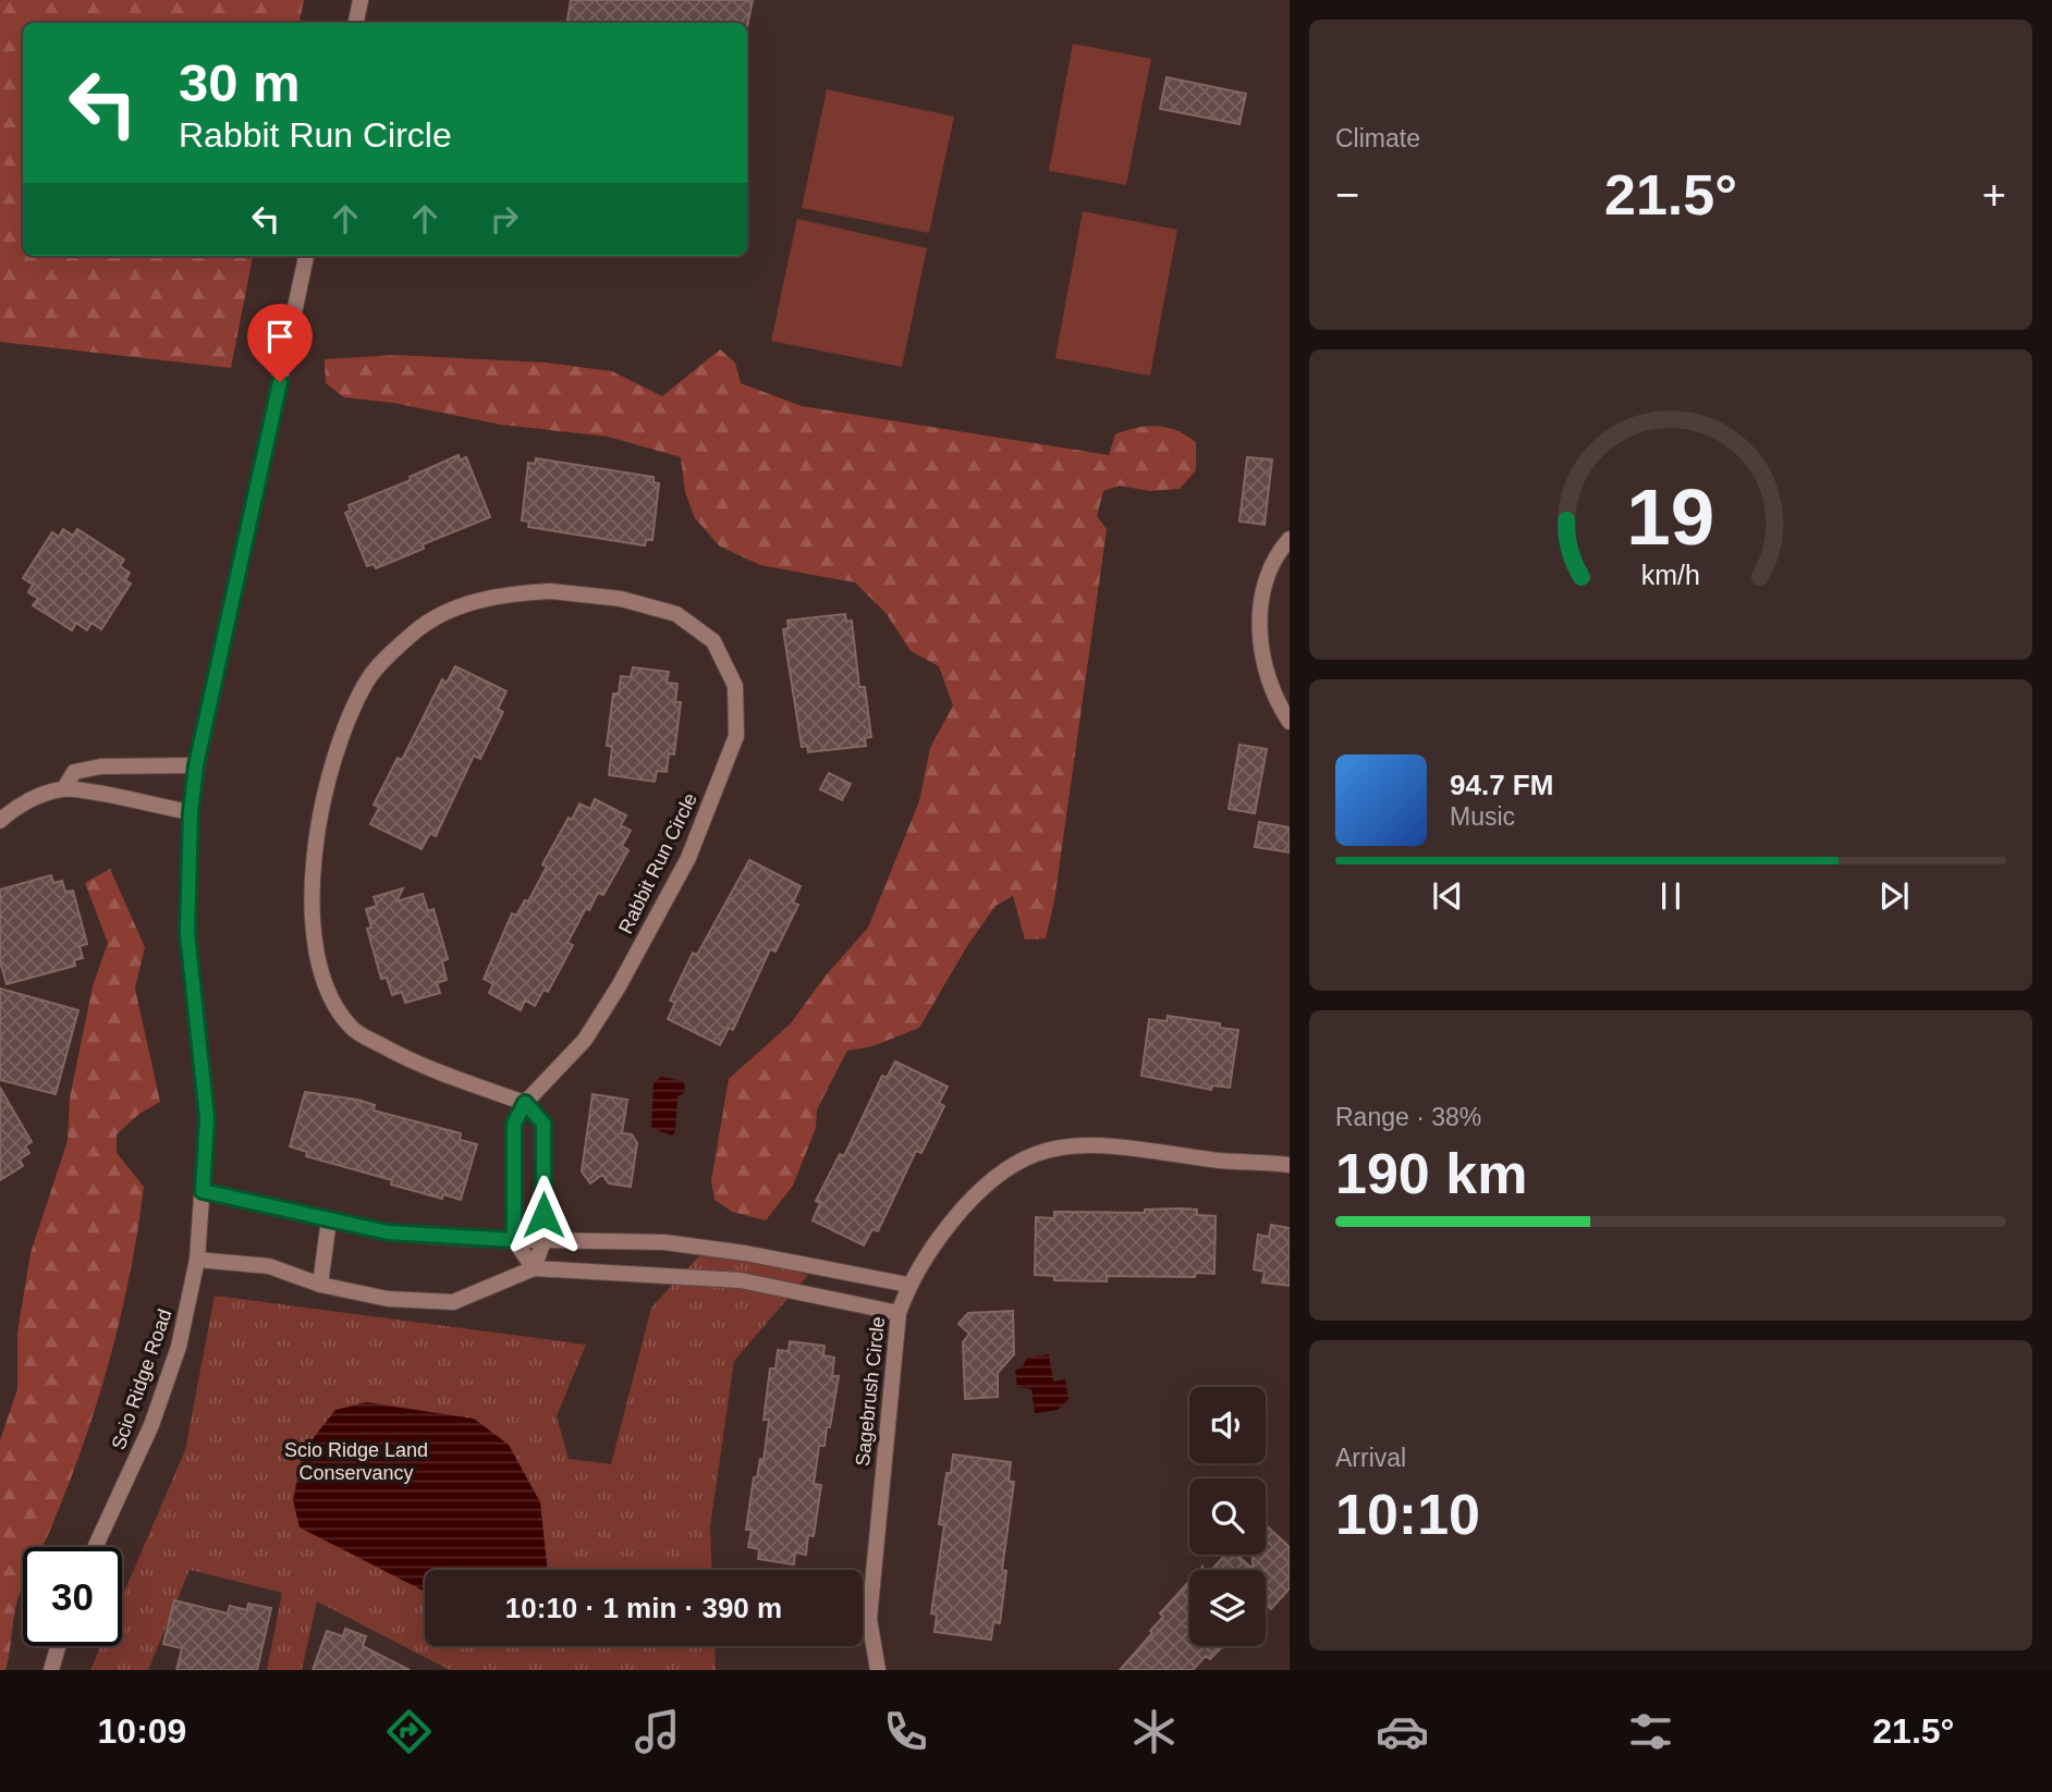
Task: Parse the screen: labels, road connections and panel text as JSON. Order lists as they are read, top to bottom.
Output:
{
  "streets": {
    "street": ["Rabbit Run Circle", "Scio Ridge Road", "Sagebrush Circle"]
  },
  "parks": ["Scio Ridge Land Conservancy"],
  "page": {
    "tile": [
      "Climate",
      ["Range · 38%", "190 km"],
      ["Arrival", "10:10"]
    ],
    "turn": ["30 m", "Rabbit Run Circle"],
    "heat": ["−", "21.5°", "+"],
    "song": ["94.7 FM", "Music"],
    "limit": "30",
    "trip": "10:10 · 1 min · 390 m",
    "tabs": ["10:09", "21.5°"],
    "gauge": ["19", "km/h"]
  }
}
